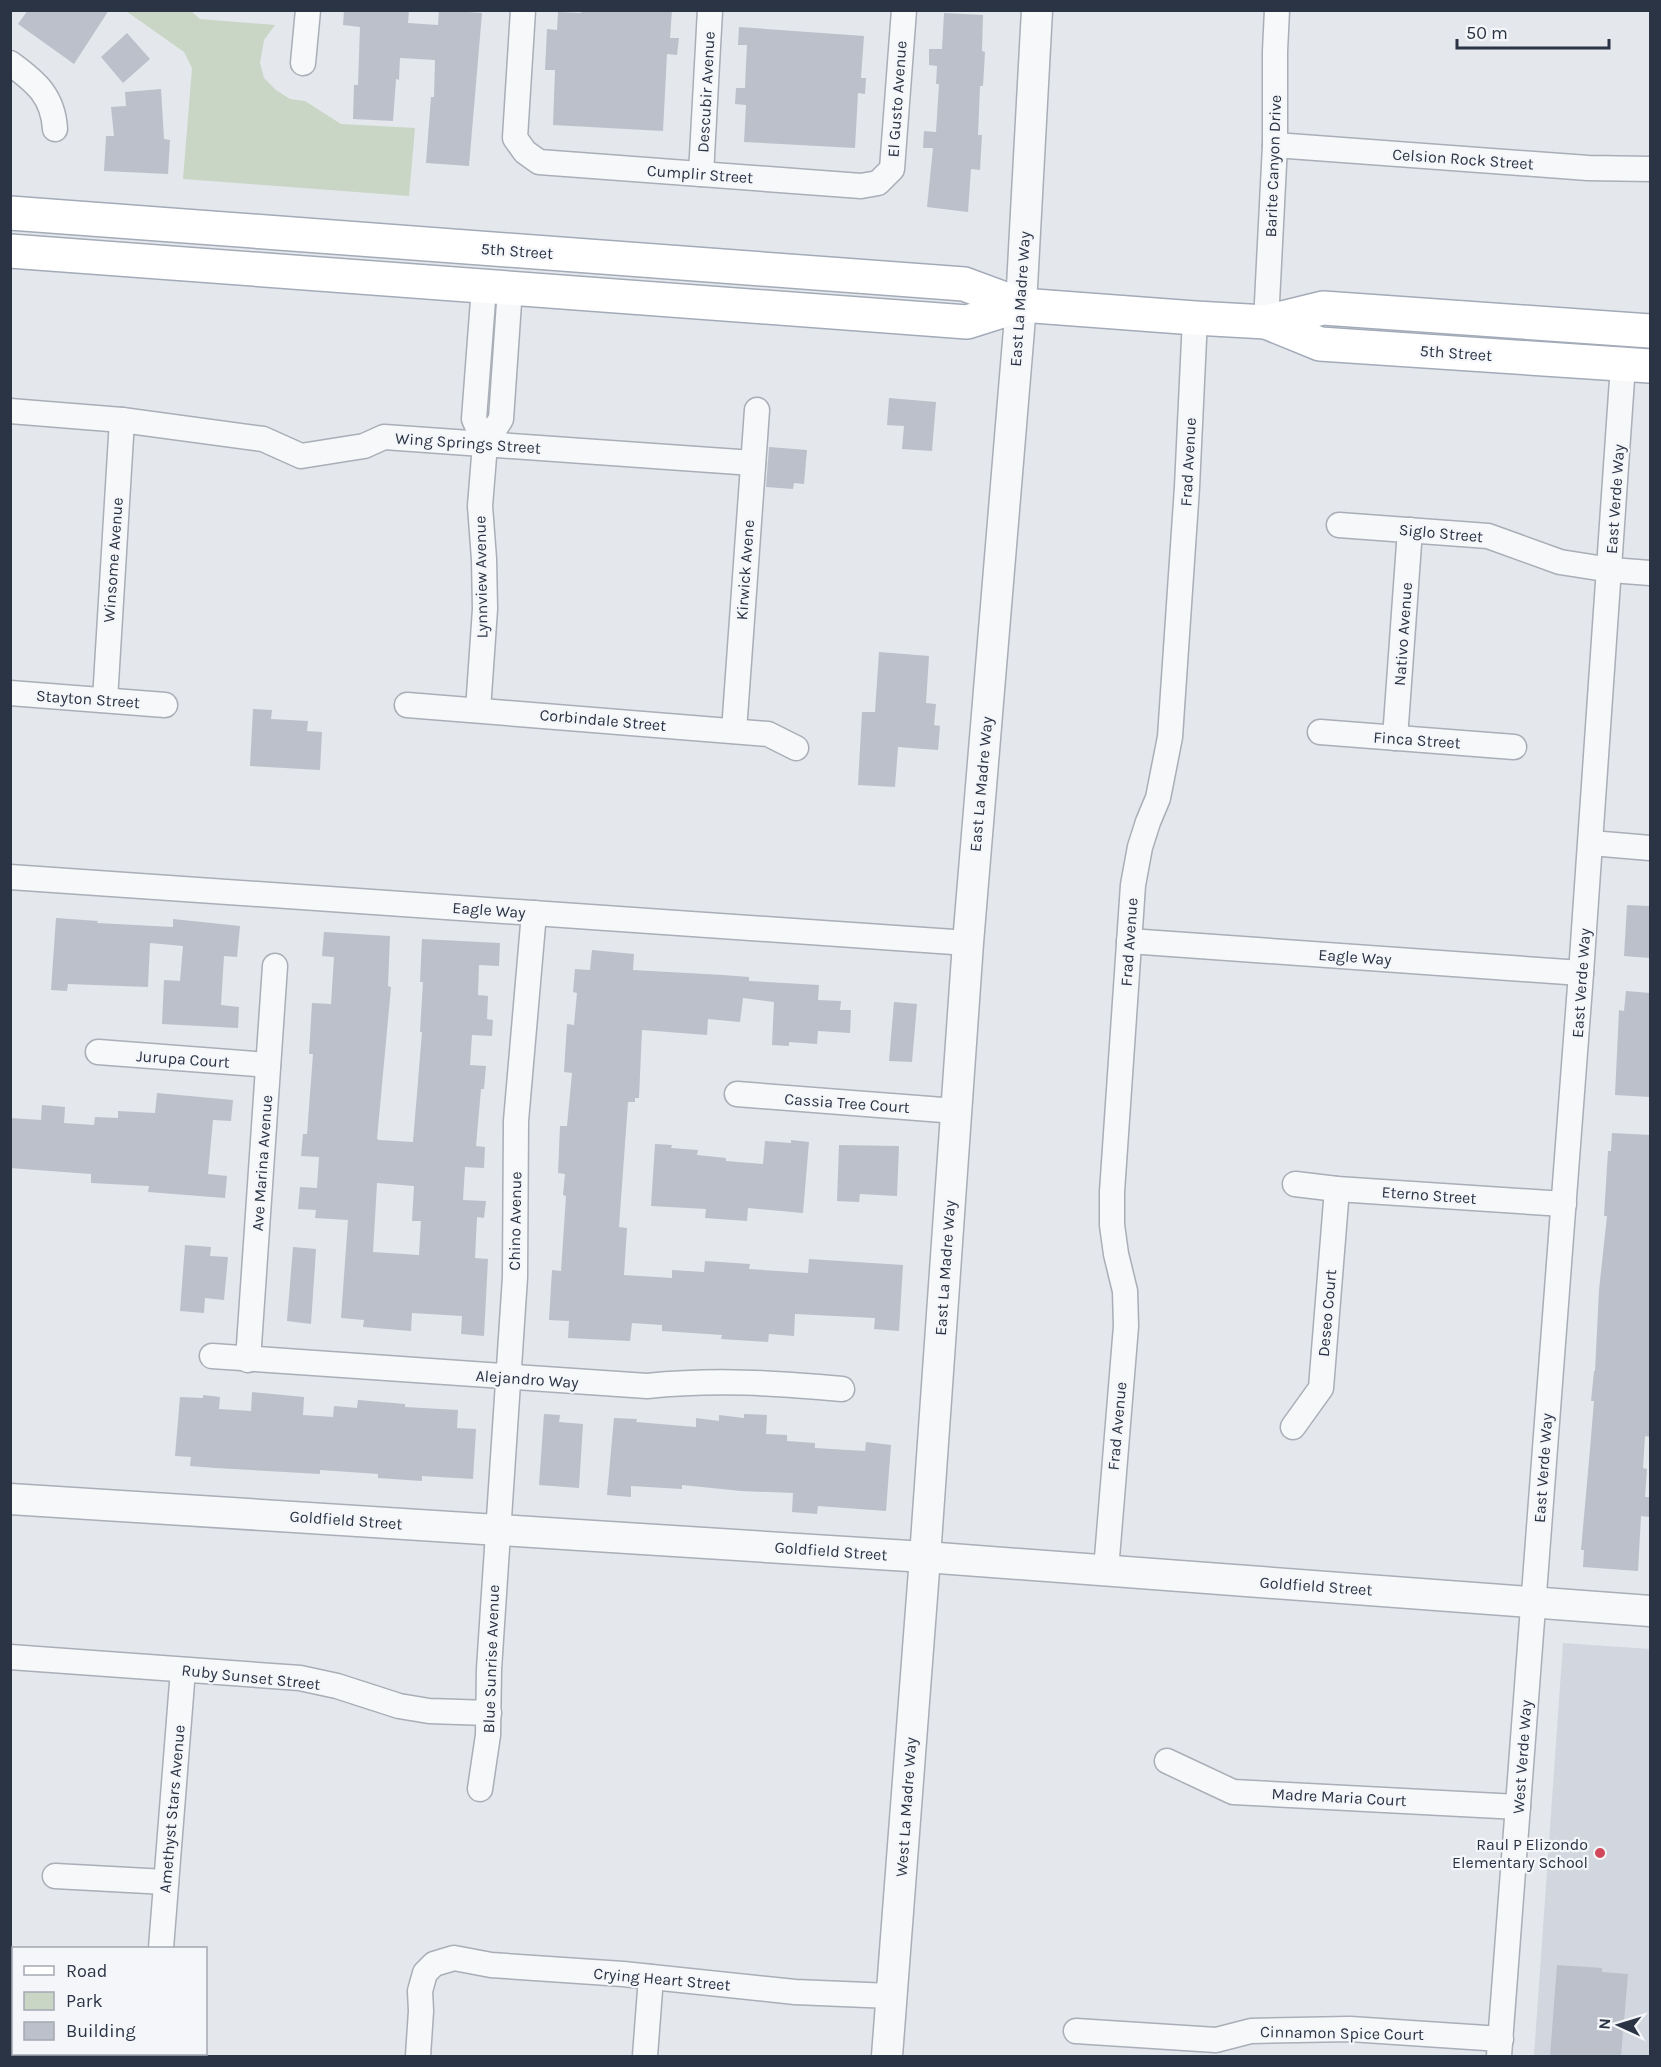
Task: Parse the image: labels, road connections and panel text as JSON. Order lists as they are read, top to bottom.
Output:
{
  "streets": {
    "main road": ["5th Street"],
    "street": [
      "Descubir Avenue",
      "El Gusto Avenue",
      "Celsion Rock Street",
      "Barite Canyon Drive",
      "Cumplir Street",
      "East La Madre Way",
      "Wing Springs Street",
      "Frad Avenue",
      "East Verde Way",
      "Siglo Street",
      "Winsome Avenue",
      "Kirwick Avene",
      "Lynnview Avenue",
      "Nativo Avenue",
      "Stayton Street",
      "Corbindale Street",
      "Finca Street",
      "Eagle Way",
      "Jurupa Court",
      "Cassia Tree Court",
      "Ave Marina Avenue",
      "Eterno Street",
      "Chino Avenue",
      "Deseo Court",
      "Alejandro Way",
      "Goldfield Street",
      "Blue Sunrise Avenue",
      "Ruby Sunset Street",
      "West Verde Way",
      "Madre Maria Court",
      "West La Madre Way",
      "Amethyst Stars Avenue",
      "Crying Heart Street",
      "Cinnamon Spice Court"
    ]
  },
  "crossings": [
    ["Descubir Avenue", "Cumplir Street"],
    ["El Gusto Avenue", "Cumplir Street"],
    ["Celsion Rock Street", "Barite Canyon Drive"],
    ["Barite Canyon Drive", "5th Street"],
    ["5th Street", "East La Madre Way"],
    ["5th Street", "Frad Avenue"],
    ["5th Street", "East Verde Way"],
    ["5th Street", "Lynnview Avenue"],
    ["East La Madre Way", "Eagle Way"],
    ["East La Madre Way", "Cassia Tree Court"],
    ["East La Madre Way", "Goldfield Street"],
    ["East La Madre Way", "West La Madre Way"],
    ["Wing Springs Street", "Winsome Avenue"],
    ["Wing Springs Street", "Kirwick Avene"],
    ["Wing Springs Street", "Lynnview Avenue"],
    ["Frad Avenue", "Eagle Way"],
    ["Frad Avenue", "Goldfield Street"],
    ["East Verde Way", "Siglo Street"],
    ["East Verde Way", "Eagle Way"],
    ["East Verde Way", "Eterno Street"],
    ["East Verde Way", "Goldfield Street"],
    ["East Verde Way", "West Verde Way"],
    ["Siglo Street", "Nativo Avenue"],
    ["Winsome Avenue", "Stayton Street"],
    ["Kirwick Avene", "Corbindale Street"],
    ["Lynnview Avenue", "Corbindale Street"],
    ["Nativo Avenue", "Finca Street"],
    ["Eagle Way", "Chino Avenue"],
    ["Jurupa Court", "Ave Marina Avenue"],
    ["Ave Marina Avenue", "Alejandro Way"],
    ["Eterno Street", "Deseo Court"],
    ["Chino Avenue", "Alejandro Way"],
    ["Chino Avenue", "Goldfield Street"],
    ["Chino Avenue", "Blue Sunrise Avenue"],
    ["Goldfield Street", "Blue Sunrise Avenue"],
    ["Goldfield Street", "West Verde Way"],
    ["Goldfield Street", "West La Madre Way"],
    ["Blue Sunrise Avenue", "Ruby Sunset Street"],
    ["Ruby Sunset Street", "Amethyst Stars Avenue"],
    ["West Verde Way", "Madre Maria Court"],
    ["West Verde Way", "Cinnamon Spice Court"],
    ["West La Madre Way", "Crying Heart Street"]
  ],
  "places": ["Raul P Elizondo Elementary School"],
  "legend": ["Road", "Park", "Building"],
  "scale_bar": "50 m",
  "north": "left"
}
